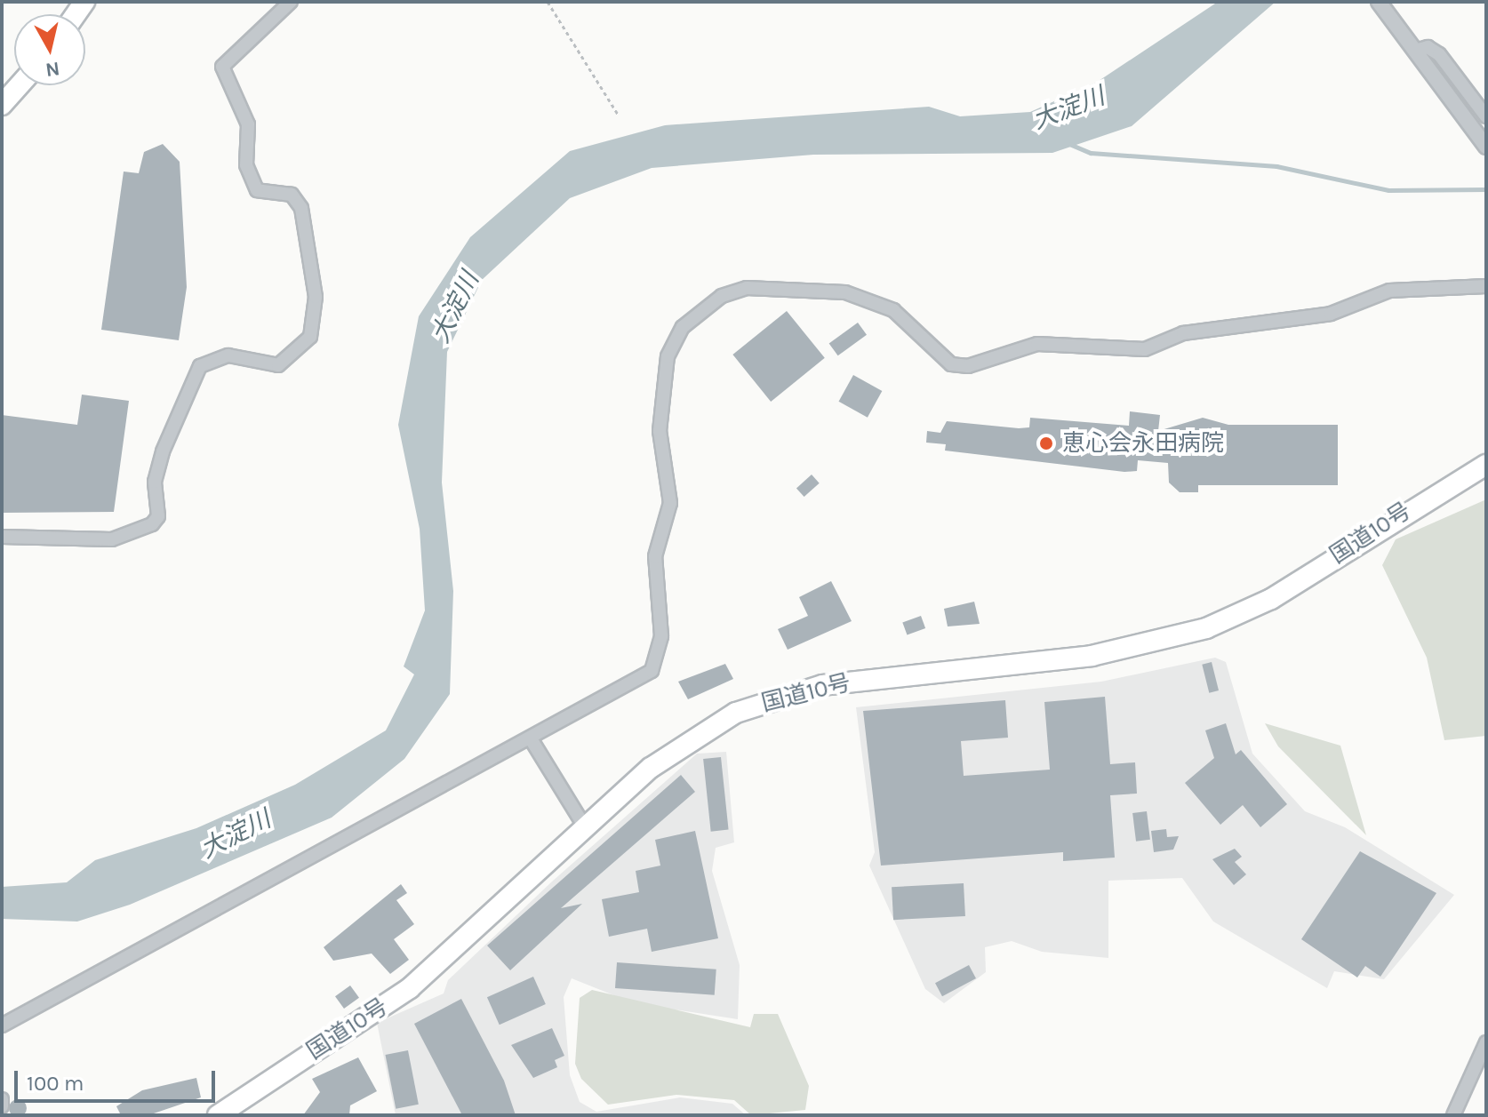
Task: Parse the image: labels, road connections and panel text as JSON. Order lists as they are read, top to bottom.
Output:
{
  "streets": {
    "highway": ["国道10号"]
  },
  "water": ["大淀川"],
  "places": ["恵心会永田病院"],
  "scale_bar": "100 m",
  "north": "bottom"
}
